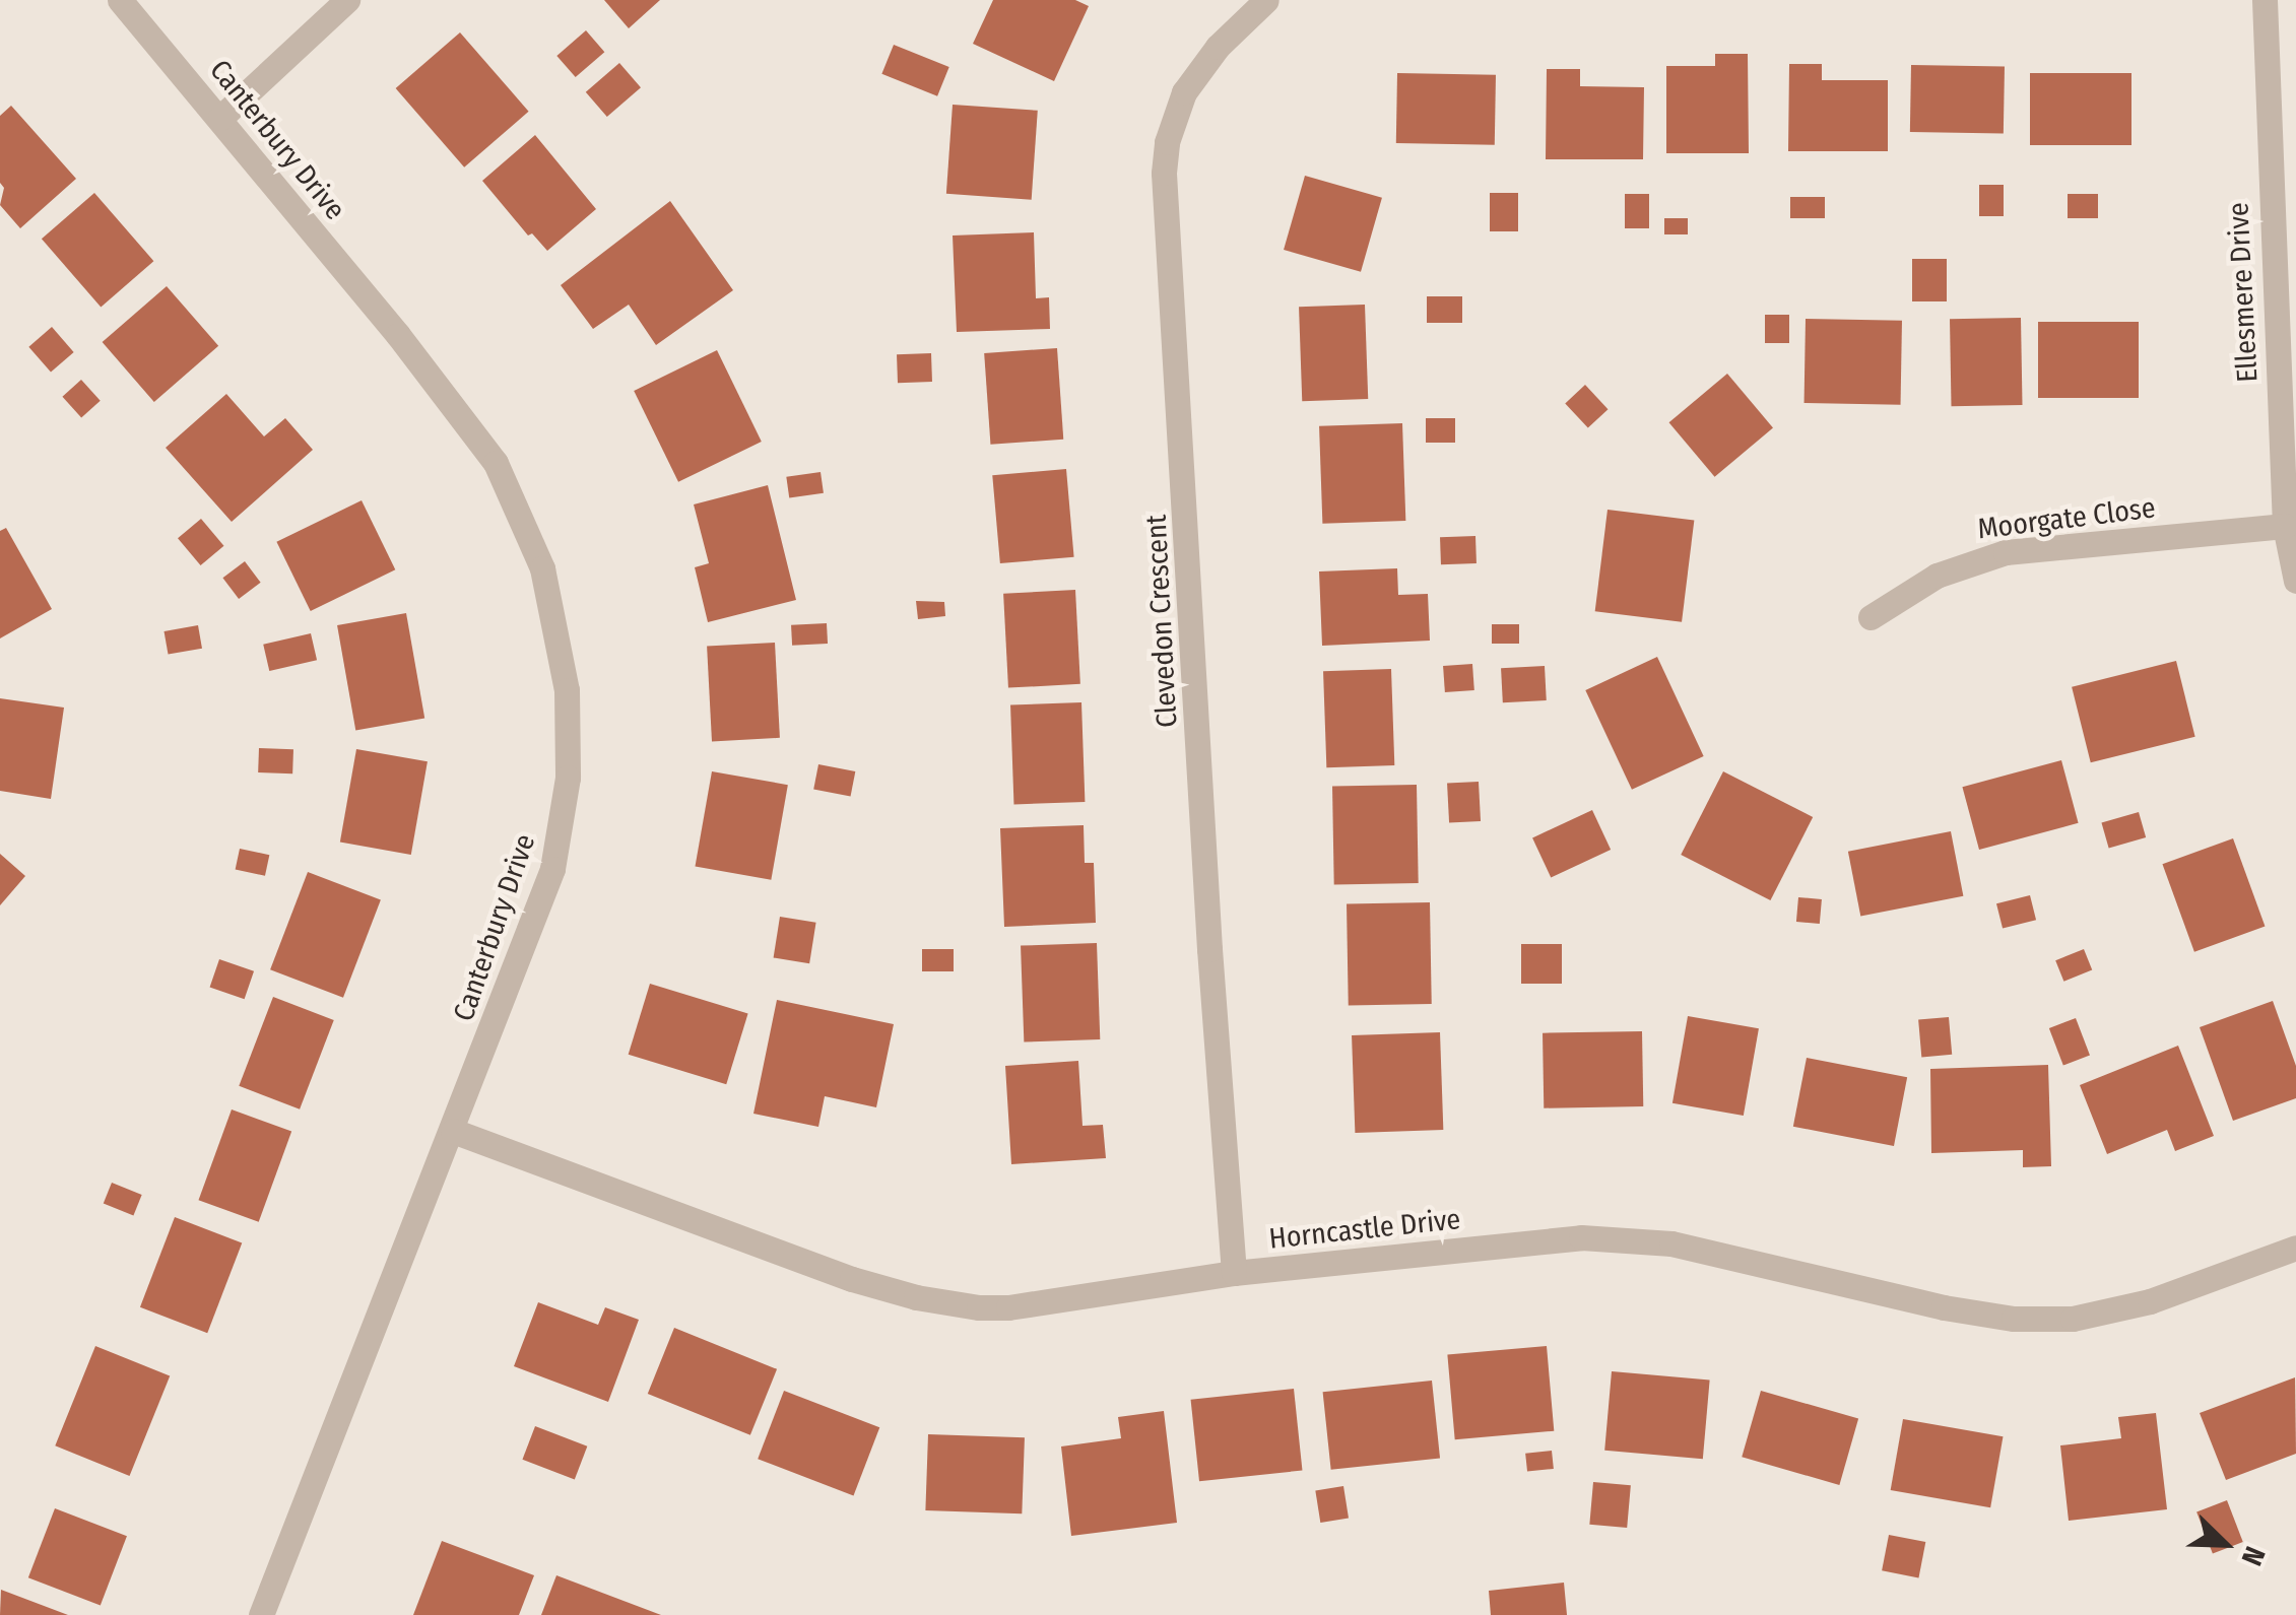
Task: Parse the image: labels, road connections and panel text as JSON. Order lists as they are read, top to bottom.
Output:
{
  "streets": {
    "street": [
      "Canterbury Drive",
      "Ellesmere Drive",
      "Moorgate Close",
      "Clevedon Crescent",
      "Horncastle Drive"
    ]
  },
  "crossings": [
    ["Canterbury Drive", "Horncastle Drive"],
    ["Ellesmere Drive", "Moorgate Close"],
    ["Clevedon Crescent", "Horncastle Drive"]
  ],
  "north": "bottom right"
}
